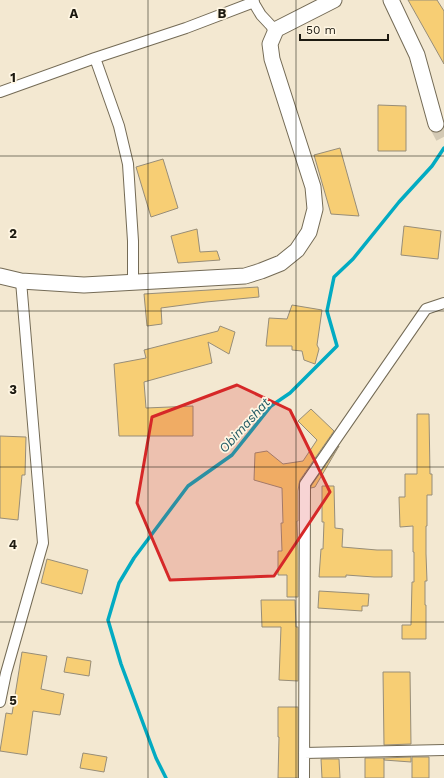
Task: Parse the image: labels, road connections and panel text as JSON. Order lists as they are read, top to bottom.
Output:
{
  "water": ["Obimashat"],
  "scale_bar": "50 m",
  "grid": {
    "columns": ["A", "B"],
    "rows": [
      "1",
      "2",
      "3",
      "4",
      "5"
    ]
  }
}
